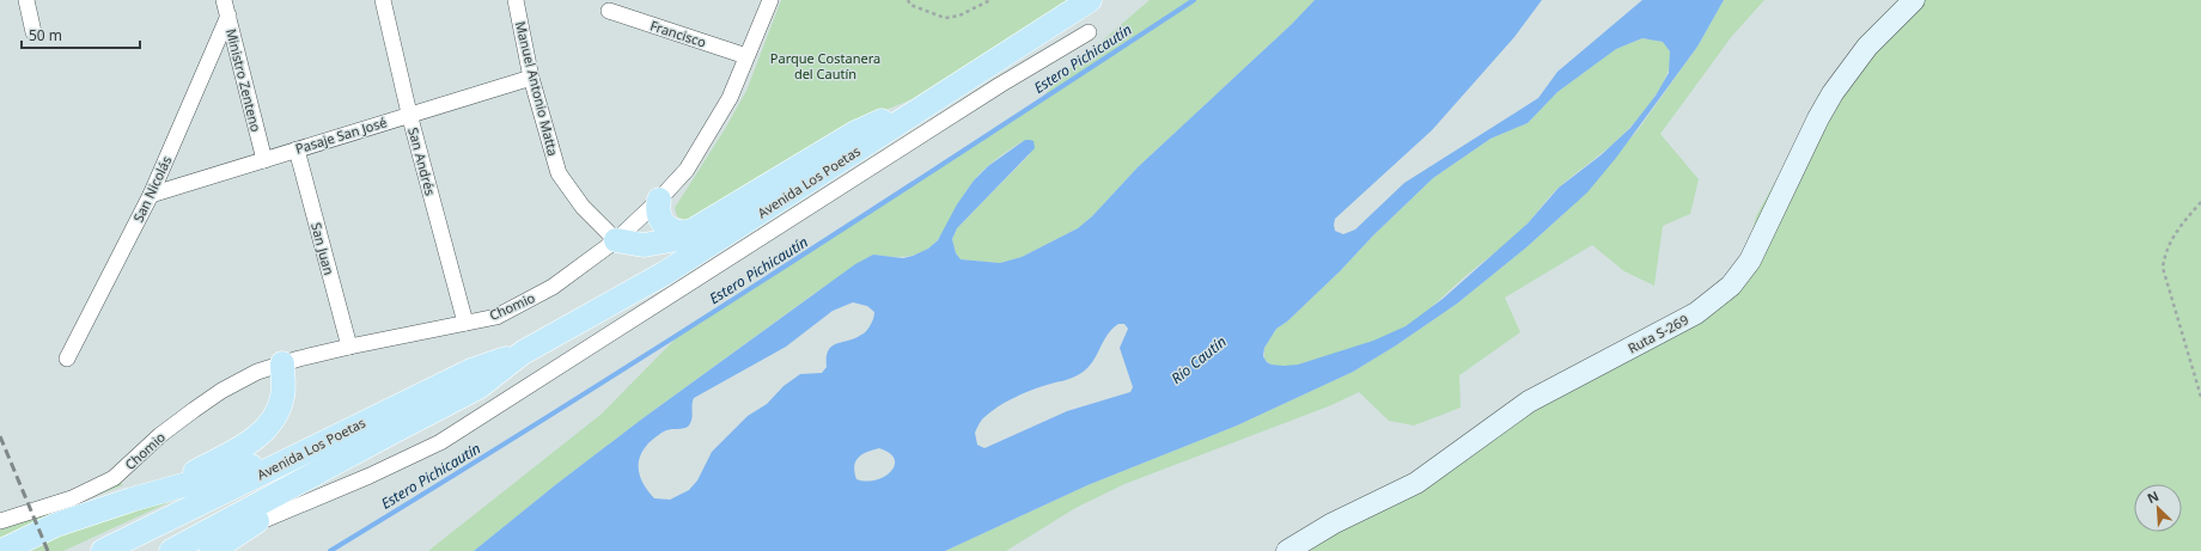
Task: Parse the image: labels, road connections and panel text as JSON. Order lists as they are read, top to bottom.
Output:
{
  "streets": {
    "main road": ["Avenida Los Poetas", "Ruta S-269"],
    "street": [
      "Francisco",
      "Ministro Zenteno",
      "Manuel Antonio Matta",
      "Pasaje San José",
      "San Andrés",
      "San Nicolás",
      "San Juan",
      "Chomio"
    ]
  },
  "crossings": [
    ["Francisco", "Chomio"],
    ["Ministro Zenteno", "Pasaje San José"],
    ["Ministro Zenteno", "San Nicolás"],
    ["Manuel Antonio Matta", "Pasaje San José"],
    ["Manuel Antonio Matta", "Chomio"],
    ["Pasaje San José", "San Andrés"],
    ["Pasaje San José", "San Nicolás"],
    ["Pasaje San José", "San Juan"],
    ["San Andrés", "Chomio"],
    ["San Juan", "Chomio"]
  ],
  "water": ["Estero Pichicautín", "Río Cautín"],
  "parks": ["Parque Costanera del Cautín"],
  "scale_bar": "50 m",
  "north": "top left"
}
